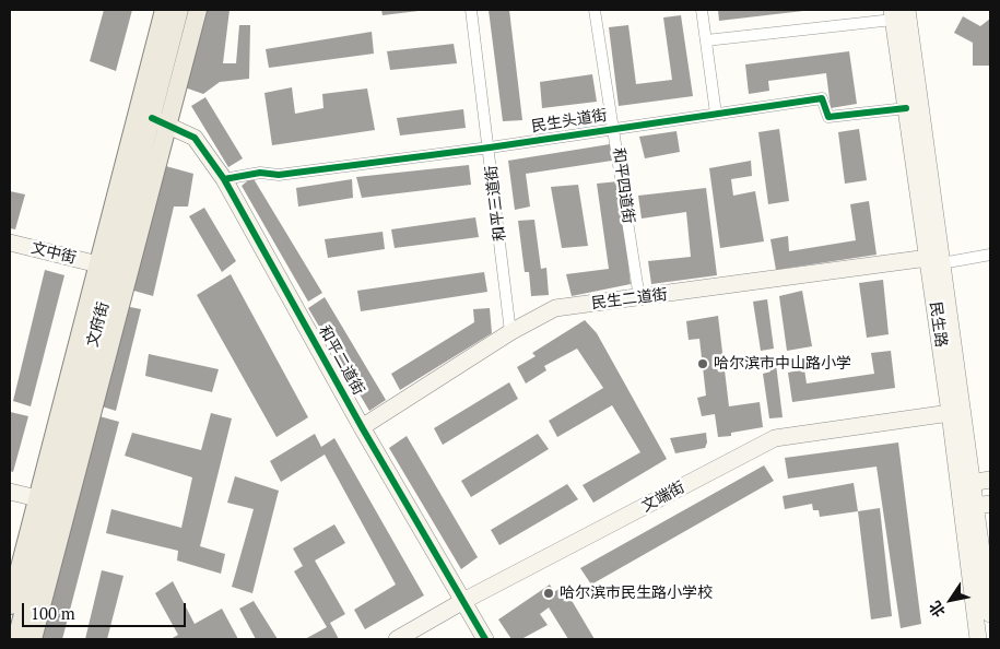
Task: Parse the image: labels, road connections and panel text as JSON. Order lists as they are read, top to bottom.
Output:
{
  "streets": {
    "main road": ["文府街"],
    "street": [
      "民生头道街",
      "和平四道街",
      "和平三道街",
      "文中街",
      "民生二道街",
      "民生路",
      "和平二道街",
      "文端街"
    ]
  },
  "crossings": [
    ["民生头道街", "和平四道街"],
    ["民生头道街", "和平三道街"],
    ["民生头道街", "民生路"],
    ["民生头道街", "和平二道街"],
    ["和平四道街", "民生二道街"],
    ["和平三道街", "民生二道街"],
    ["文中街", "文府街"],
    ["民生二道街", "民生路"],
    ["民生二道街", "和平二道街"],
    ["文府街", "和平二道街"],
    ["民生路", "文端街"],
    ["和平二道街", "文端街"]
  ],
  "places": ["哈尔滨市中山路小学", "哈尔滨市民生路小学校"],
  "scale_bar": "100 m",
  "north": "bottom left"
}
